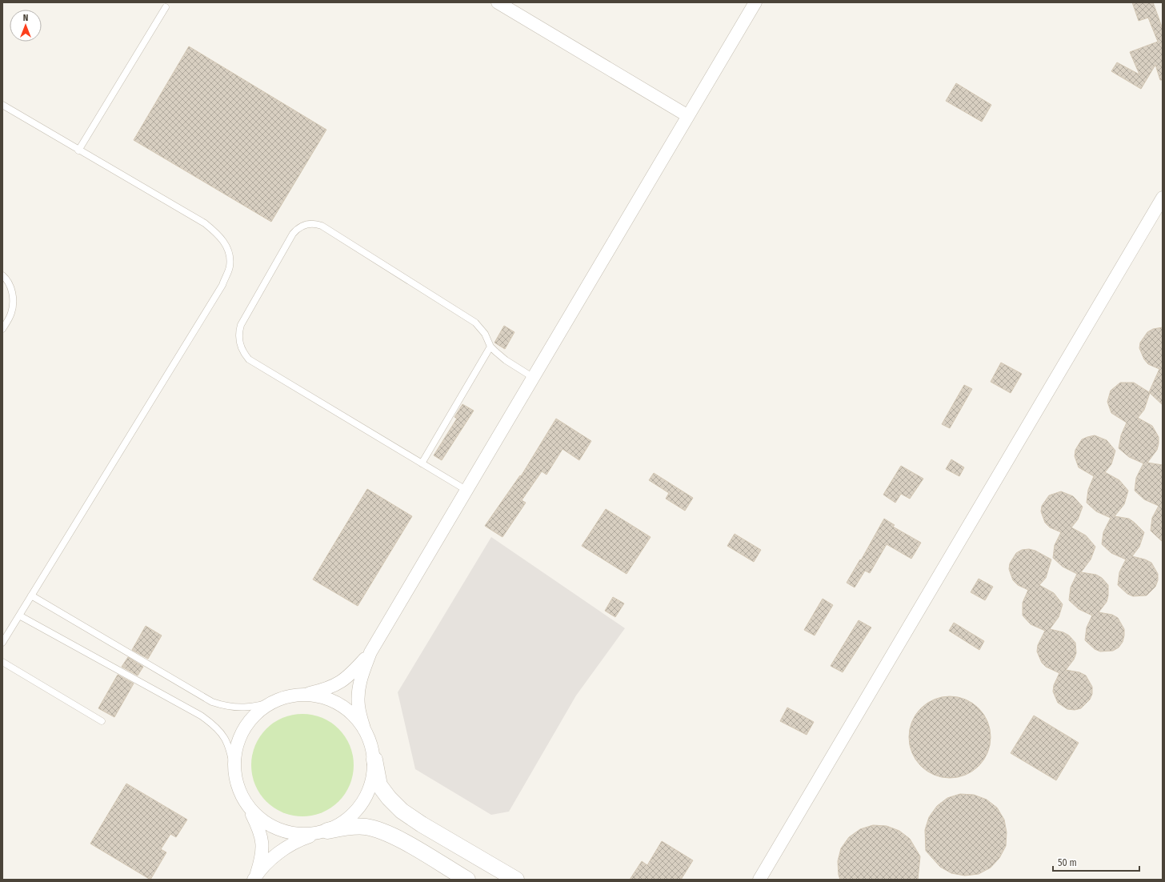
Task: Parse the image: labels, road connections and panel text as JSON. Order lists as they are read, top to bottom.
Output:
{
  "scale_bar": "50 m",
  "north": "top"
}
